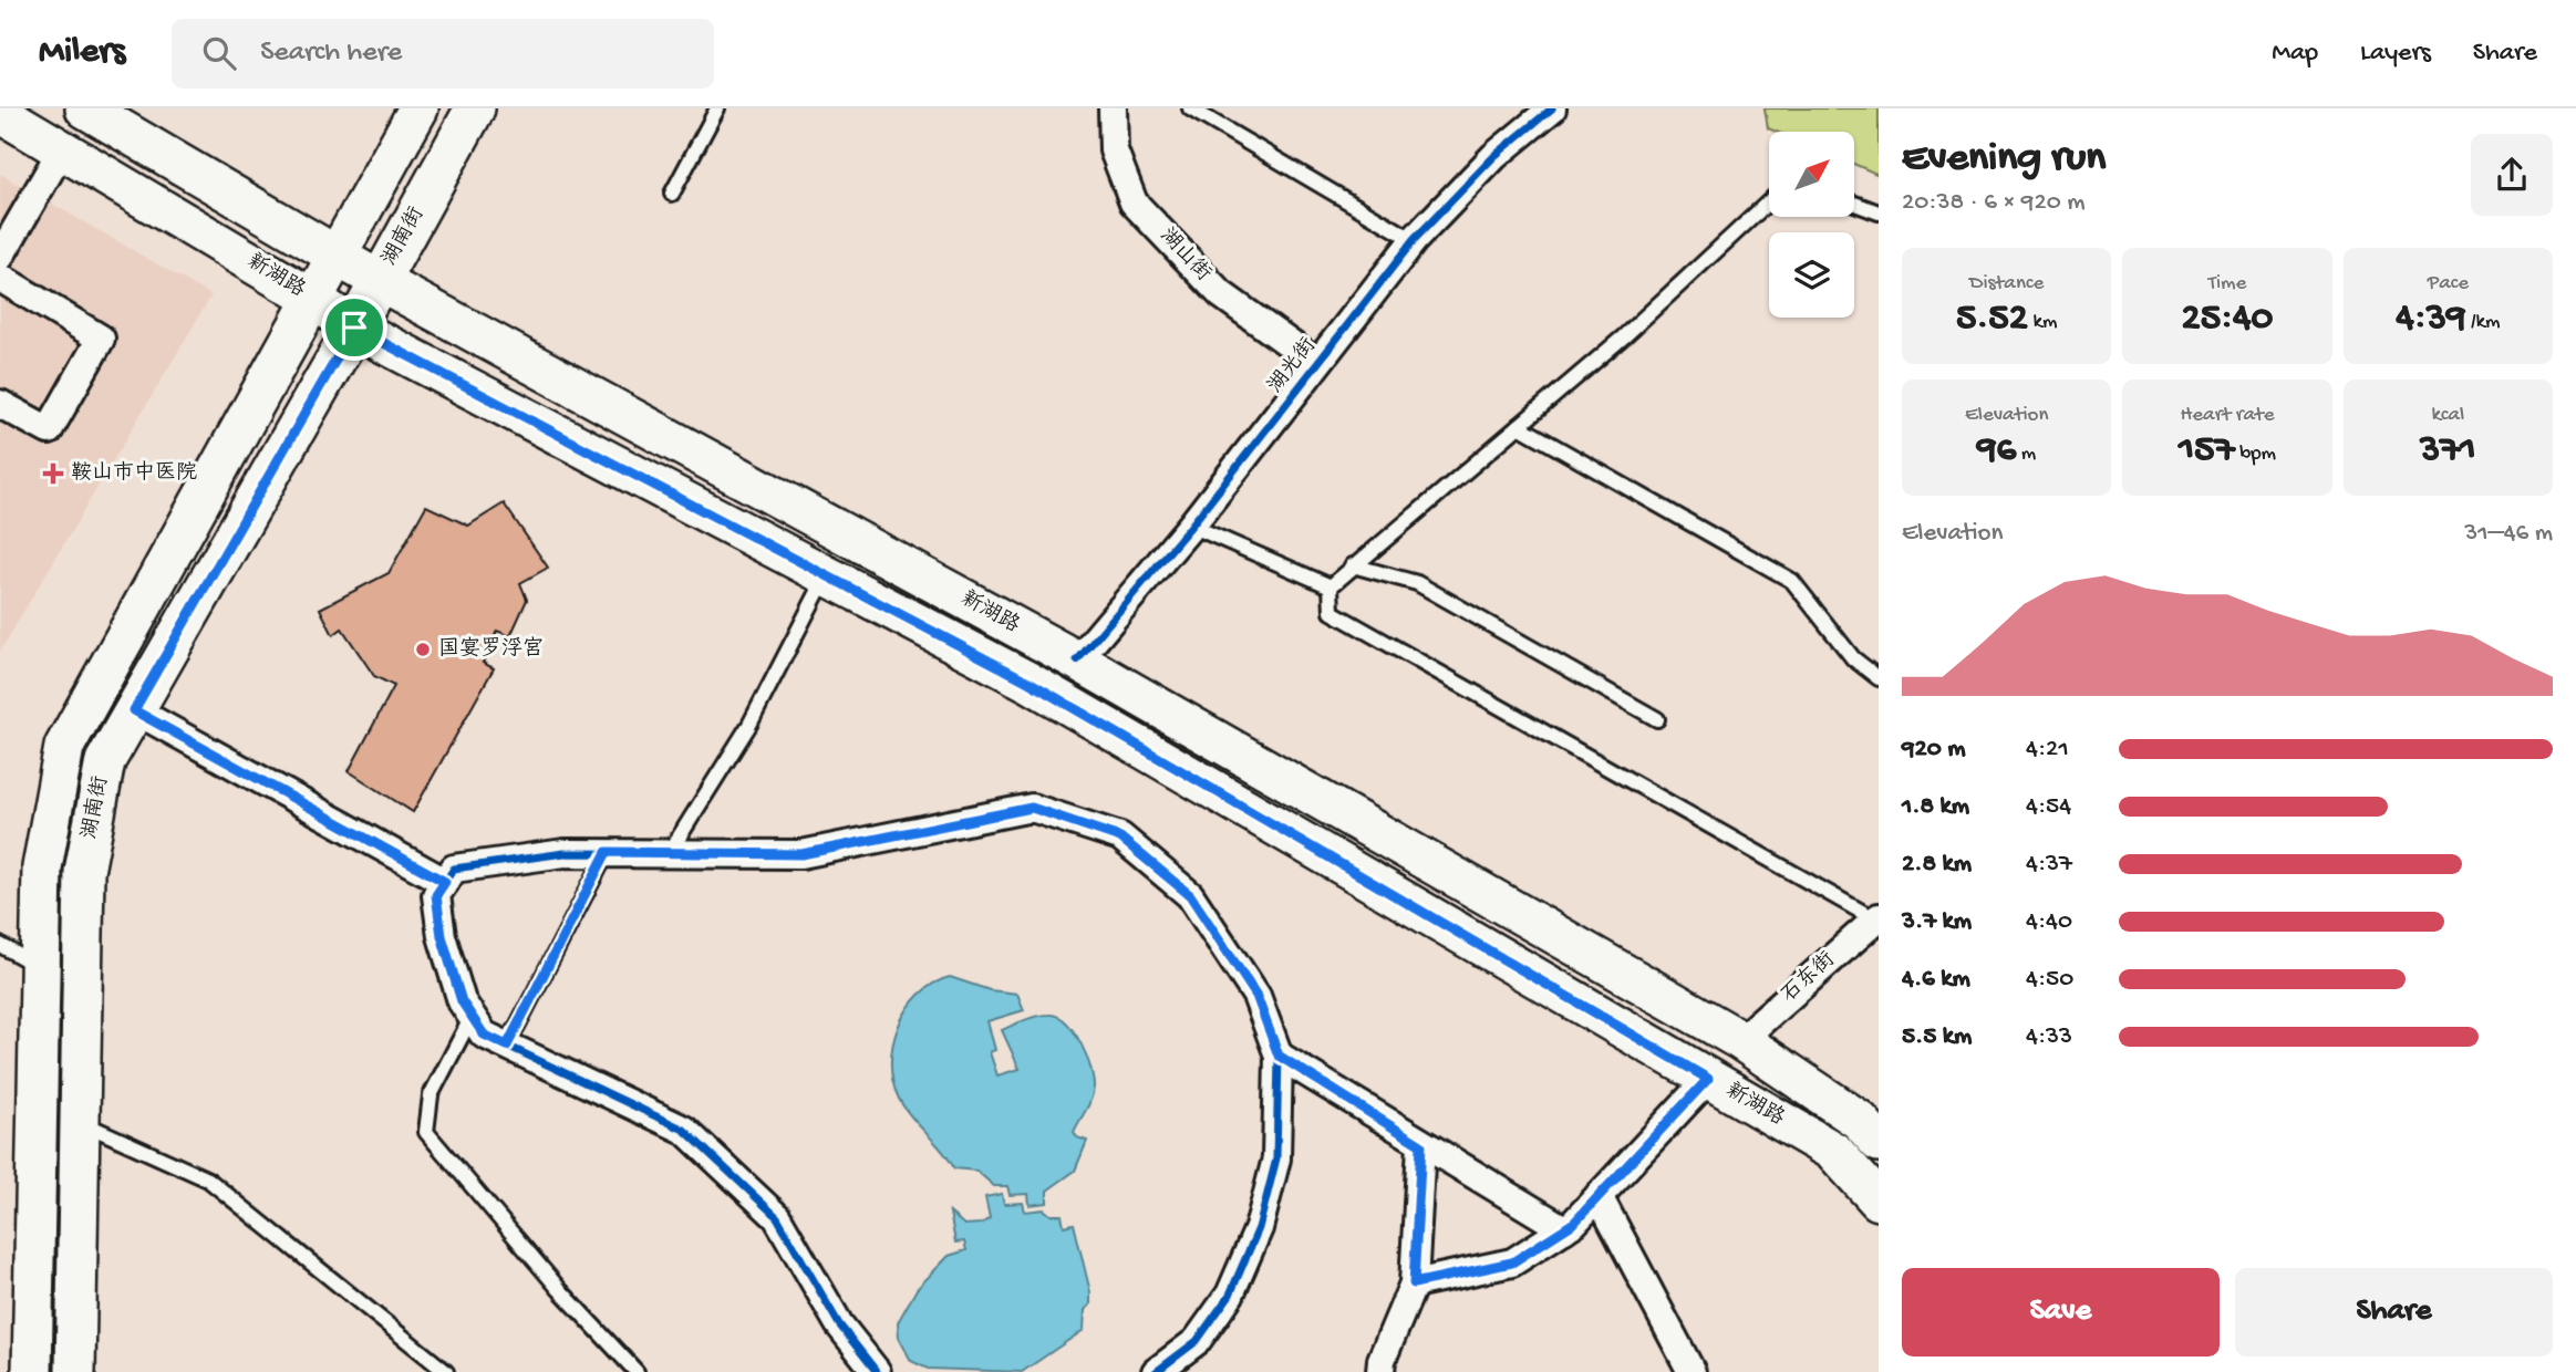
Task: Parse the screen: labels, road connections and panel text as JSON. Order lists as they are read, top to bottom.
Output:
{
  "streets": {
    "main road": ["湖南街", "新湖路"],
    "street": ["湖山街", "湖光街", "石东街"]
  },
  "crossings": [
    ["湖南街", "新湖路"],
    ["湖山街", "湖光街"],
    ["新湖路", "湖光街"],
    ["新湖路", "石东街"]
  ],
  "places": {
    "health": ["鞍山市中医院"],
    "other": ["国宴罗浮宫"]
  },
  "north": "top right",
  "page": {
    "header": "Milers",
    "search": "Search here",
    "nav": ["Map", "Layers", "Share"],
    "heading": ["Evening run", "20:38 · 6 × 920 m"],
    "stats": [
      ["Distance", "5.52 km"],
      ["Time", "25:40"],
      ["Pace", "4:39 /km"],
      ["Elevation", "96 m"],
      ["Heart rate", "157 bpm"],
      ["kcal", "371"]
    ],
    "chart": ["Elevation", "31–46 m"],
    "list": [
      {
        "name": "920 m",
        "note": "4:21"
      },
      {
        "name": "1.8 km",
        "note": "4:54"
      },
      {
        "name": "2.8 km",
        "note": "4:37"
      },
      {
        "name": "3.7 km",
        "note": "4:40"
      },
      {
        "name": "4.6 km",
        "note": "4:50"
      },
      {
        "name": "5.5 km",
        "note": "4:33"
      }
    ],
    "buttons": ["Save", "Share"]
  }
}
